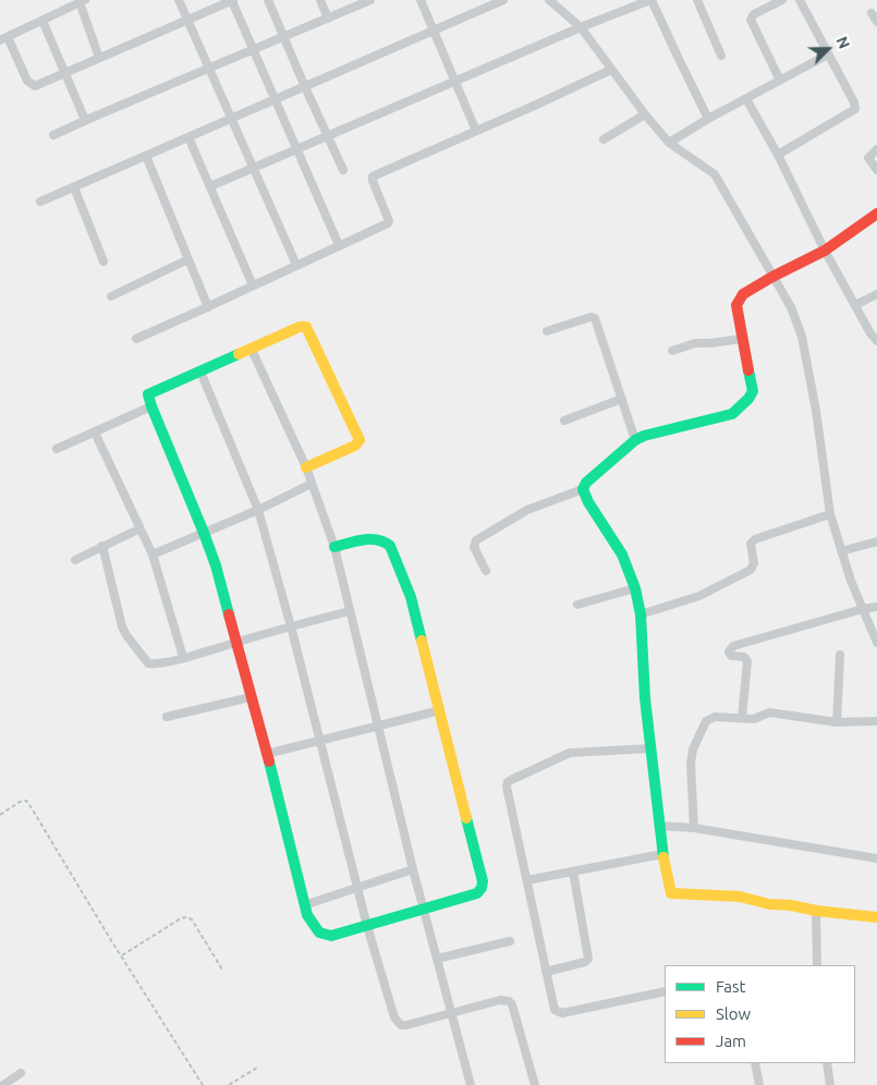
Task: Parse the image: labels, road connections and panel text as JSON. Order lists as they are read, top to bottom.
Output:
{
  "legend": ["Fast", "Slow", "Jam"],
  "north": "top right"
}
